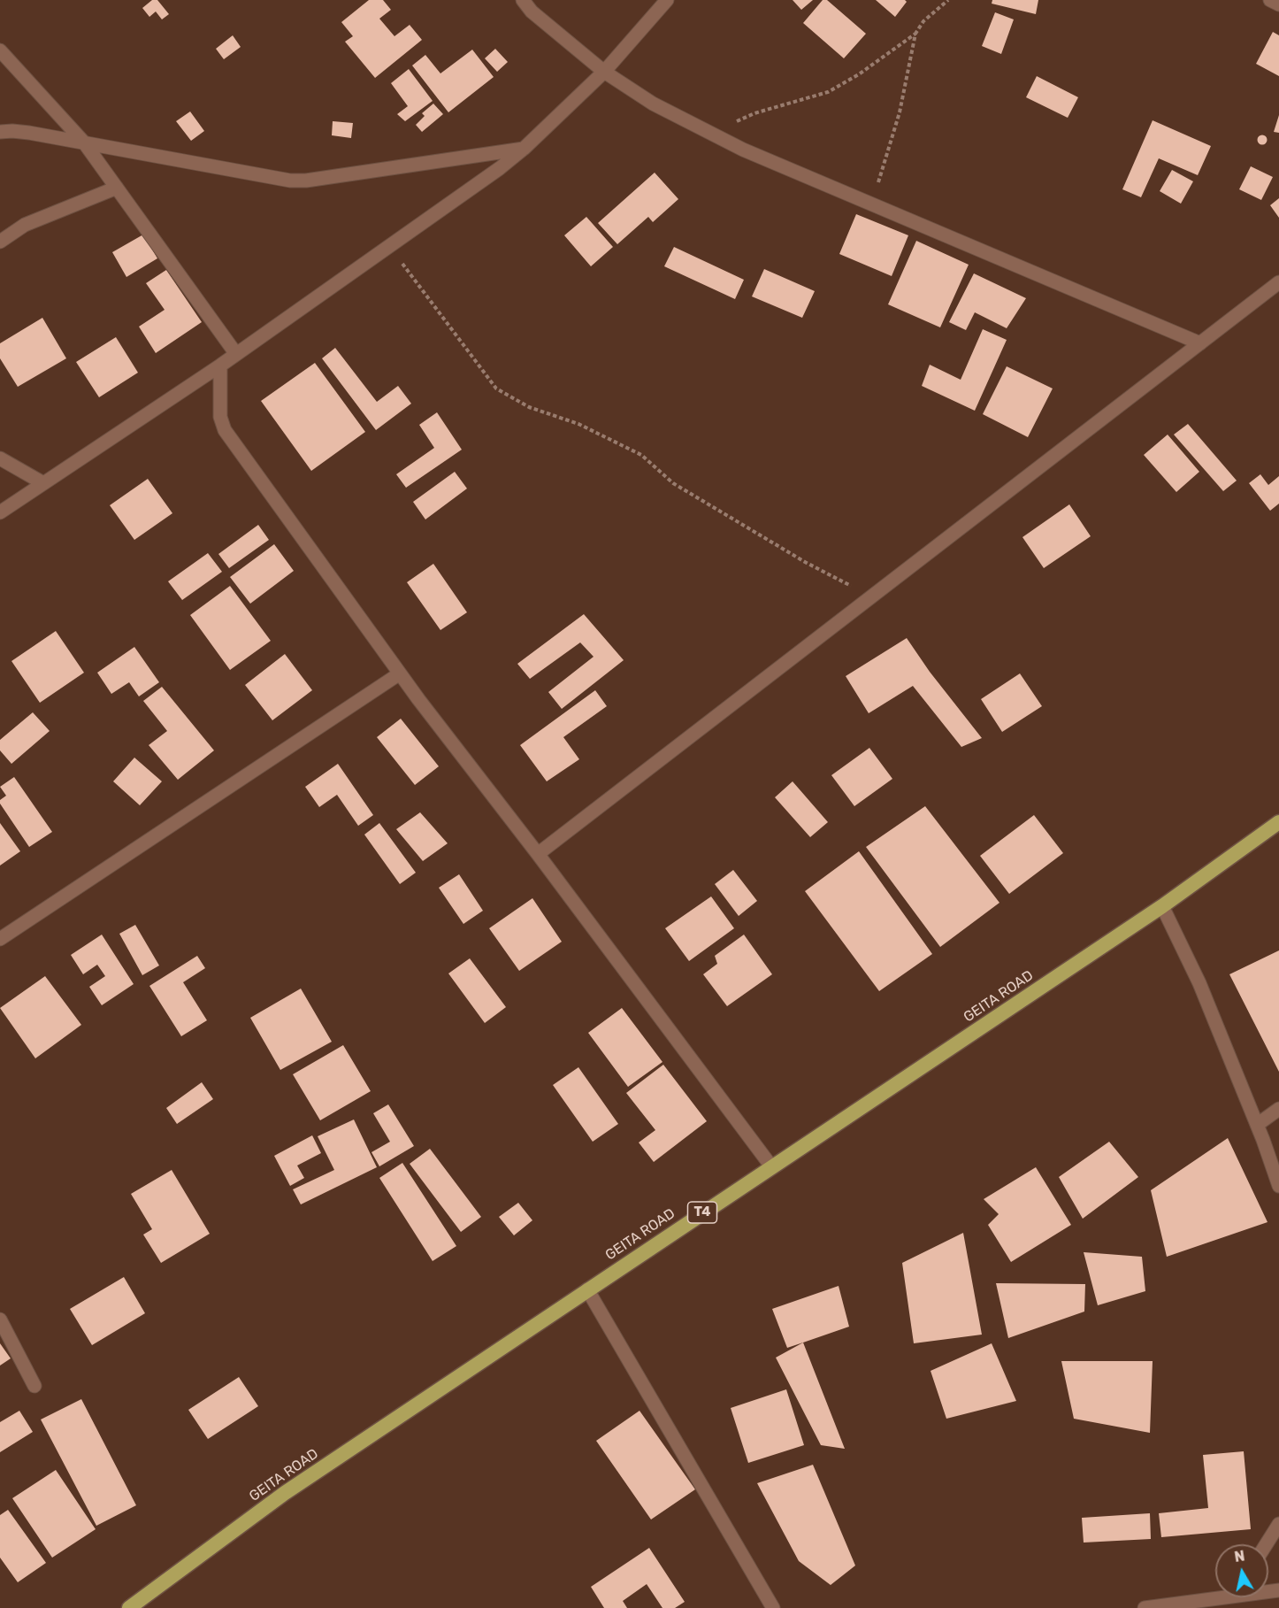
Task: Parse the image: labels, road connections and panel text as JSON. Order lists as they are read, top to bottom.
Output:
{
  "streets": {
    "highway": ["GEITA ROAD", "T4"]
  },
  "north": "top"
}
